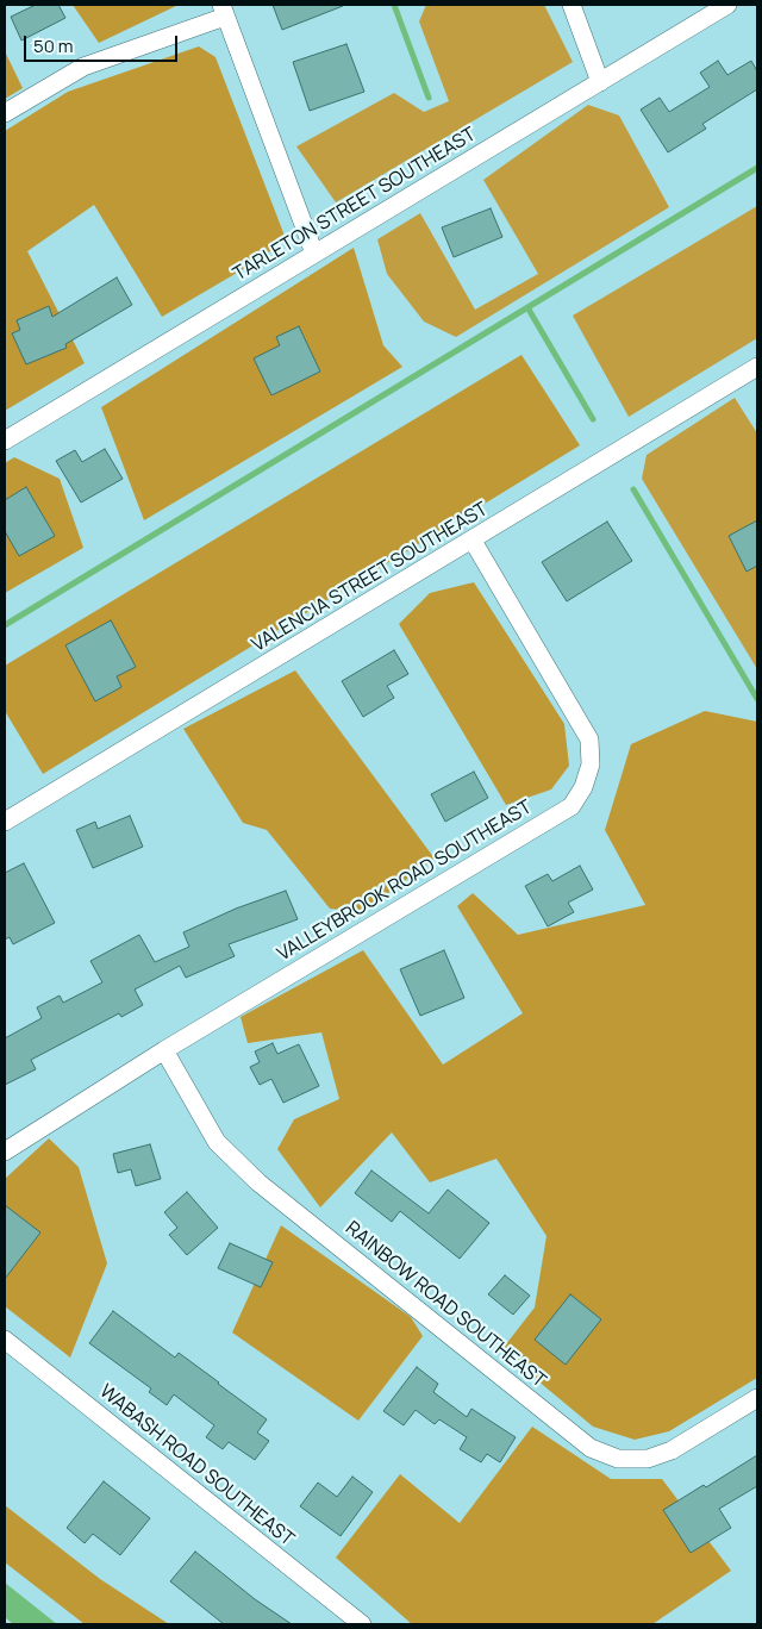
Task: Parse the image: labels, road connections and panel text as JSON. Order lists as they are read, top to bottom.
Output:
{
  "streets": {
    "street": [
      "TARLETON STREET SOUTHEAST",
      "VALENCIA STREET SOUTHEAST",
      "VALLEYBROOK ROAD SOUTHEAST",
      "RAINBOW ROAD SOUTHEAST",
      "WABASH ROAD SOUTHEAST"
    ]
  },
  "crossings": [
    ["VALENCIA STREET SOUTHEAST", "VALLEYBROOK ROAD SOUTHEAST"],
    ["VALLEYBROOK ROAD SOUTHEAST", "RAINBOW ROAD SOUTHEAST"]
  ],
  "scale_bar": "50 m"
}
